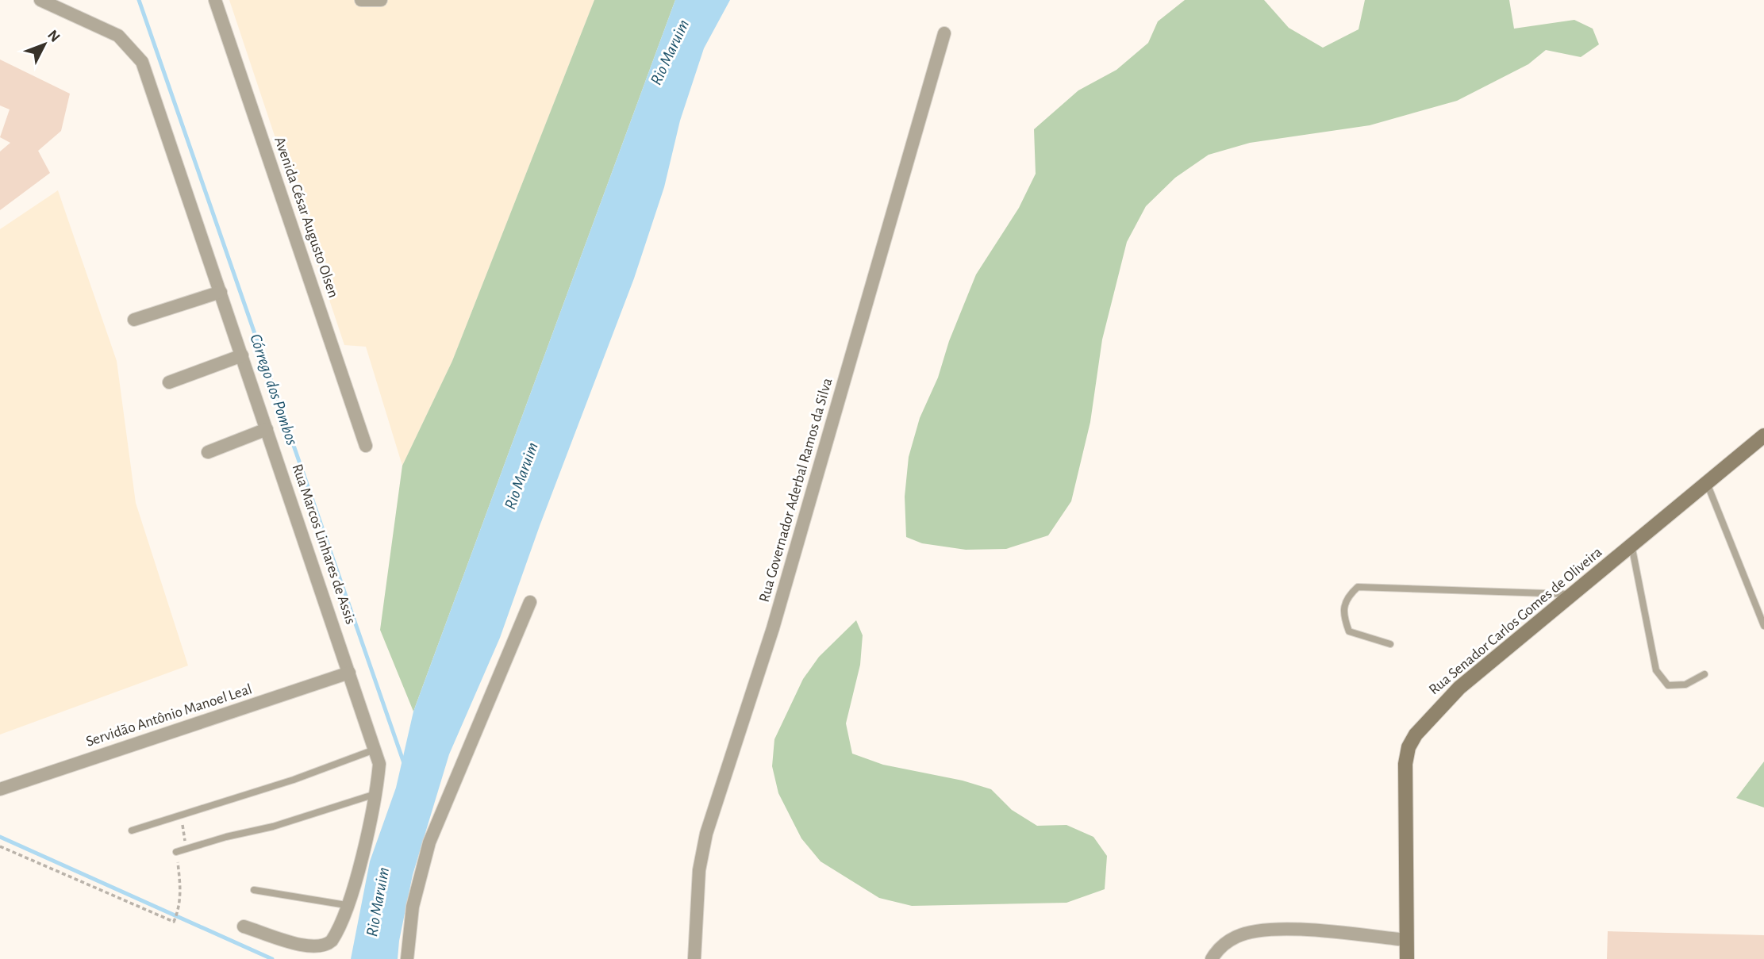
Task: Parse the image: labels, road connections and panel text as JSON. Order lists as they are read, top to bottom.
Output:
{
  "streets": {
    "main road": ["Rua Senador Carlos Gomes de Oliveira"],
    "street": [
      "Avenida César Augusto Olsen",
      "Rua Governador Aderbal Ramos da Silva",
      "Rua Marcos Linhares de Assis",
      "Servidão Antônio Manoel Leal"
    ]
  },
  "crossings": [
    ["Rua Marcos Linhares de Assis", "Servidão Antônio Manoel Leal"]
  ],
  "water": ["Rio Maruim", "Córrego dos Pombos"],
  "north": "top right"
}
